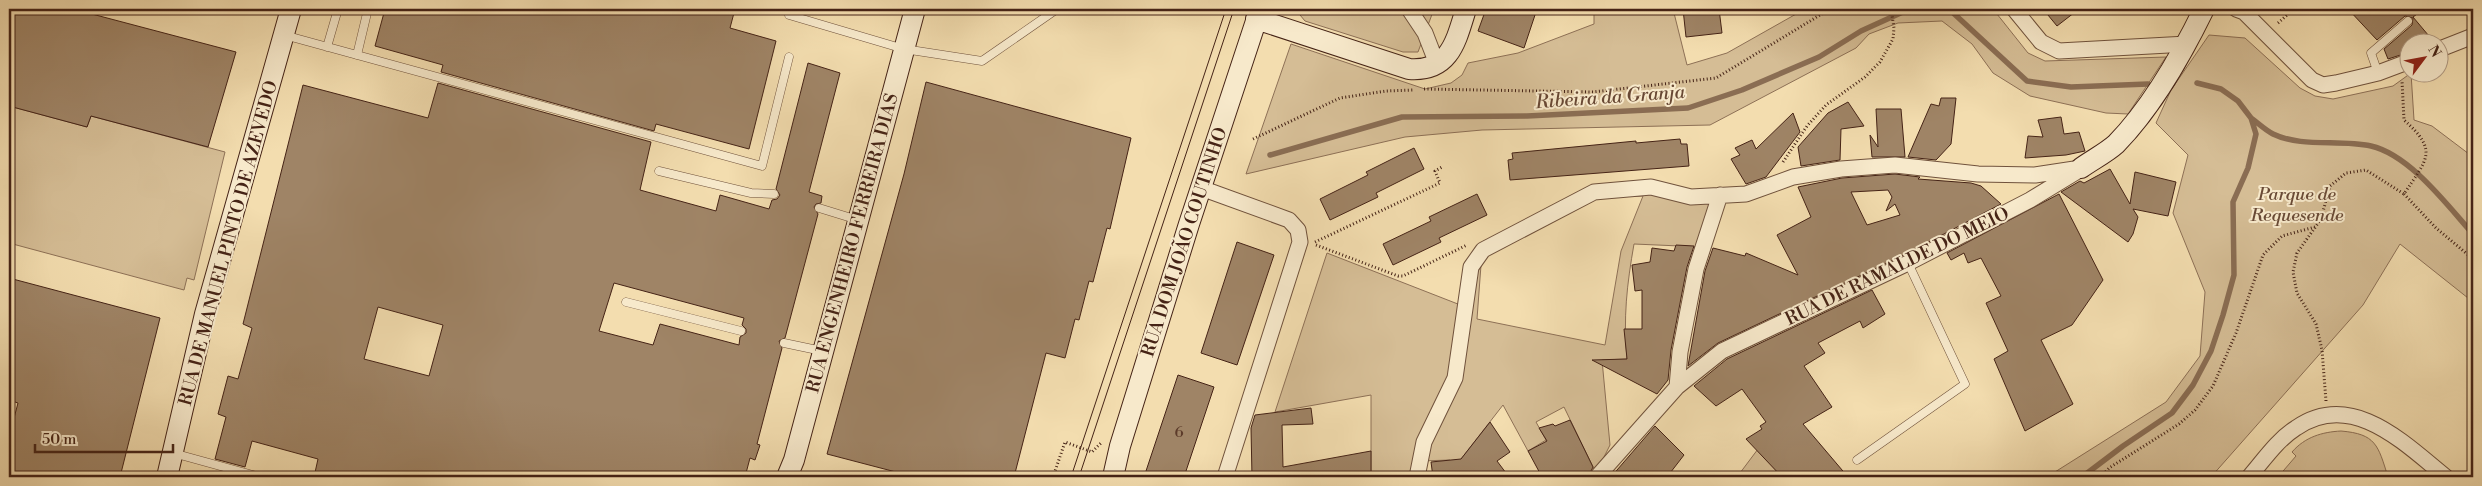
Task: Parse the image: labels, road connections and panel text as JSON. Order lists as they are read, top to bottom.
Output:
{
  "streets": {
    "main road": [
      "RUA DOM JOÃO COUTINHO",
      "RUA DE MANUEL PINTO DE AZEVEDO",
      "RUA ENGENHEIRO FERREIRA DIAS",
      "RUA DE RAMALDE DO MEIO"
    ]
  },
  "water": ["Ribeira da Granja"],
  "parks": ["Parque de Requesende"],
  "house_numbers": ["6"],
  "scale_bar": "50 m",
  "north": "top right"
}
